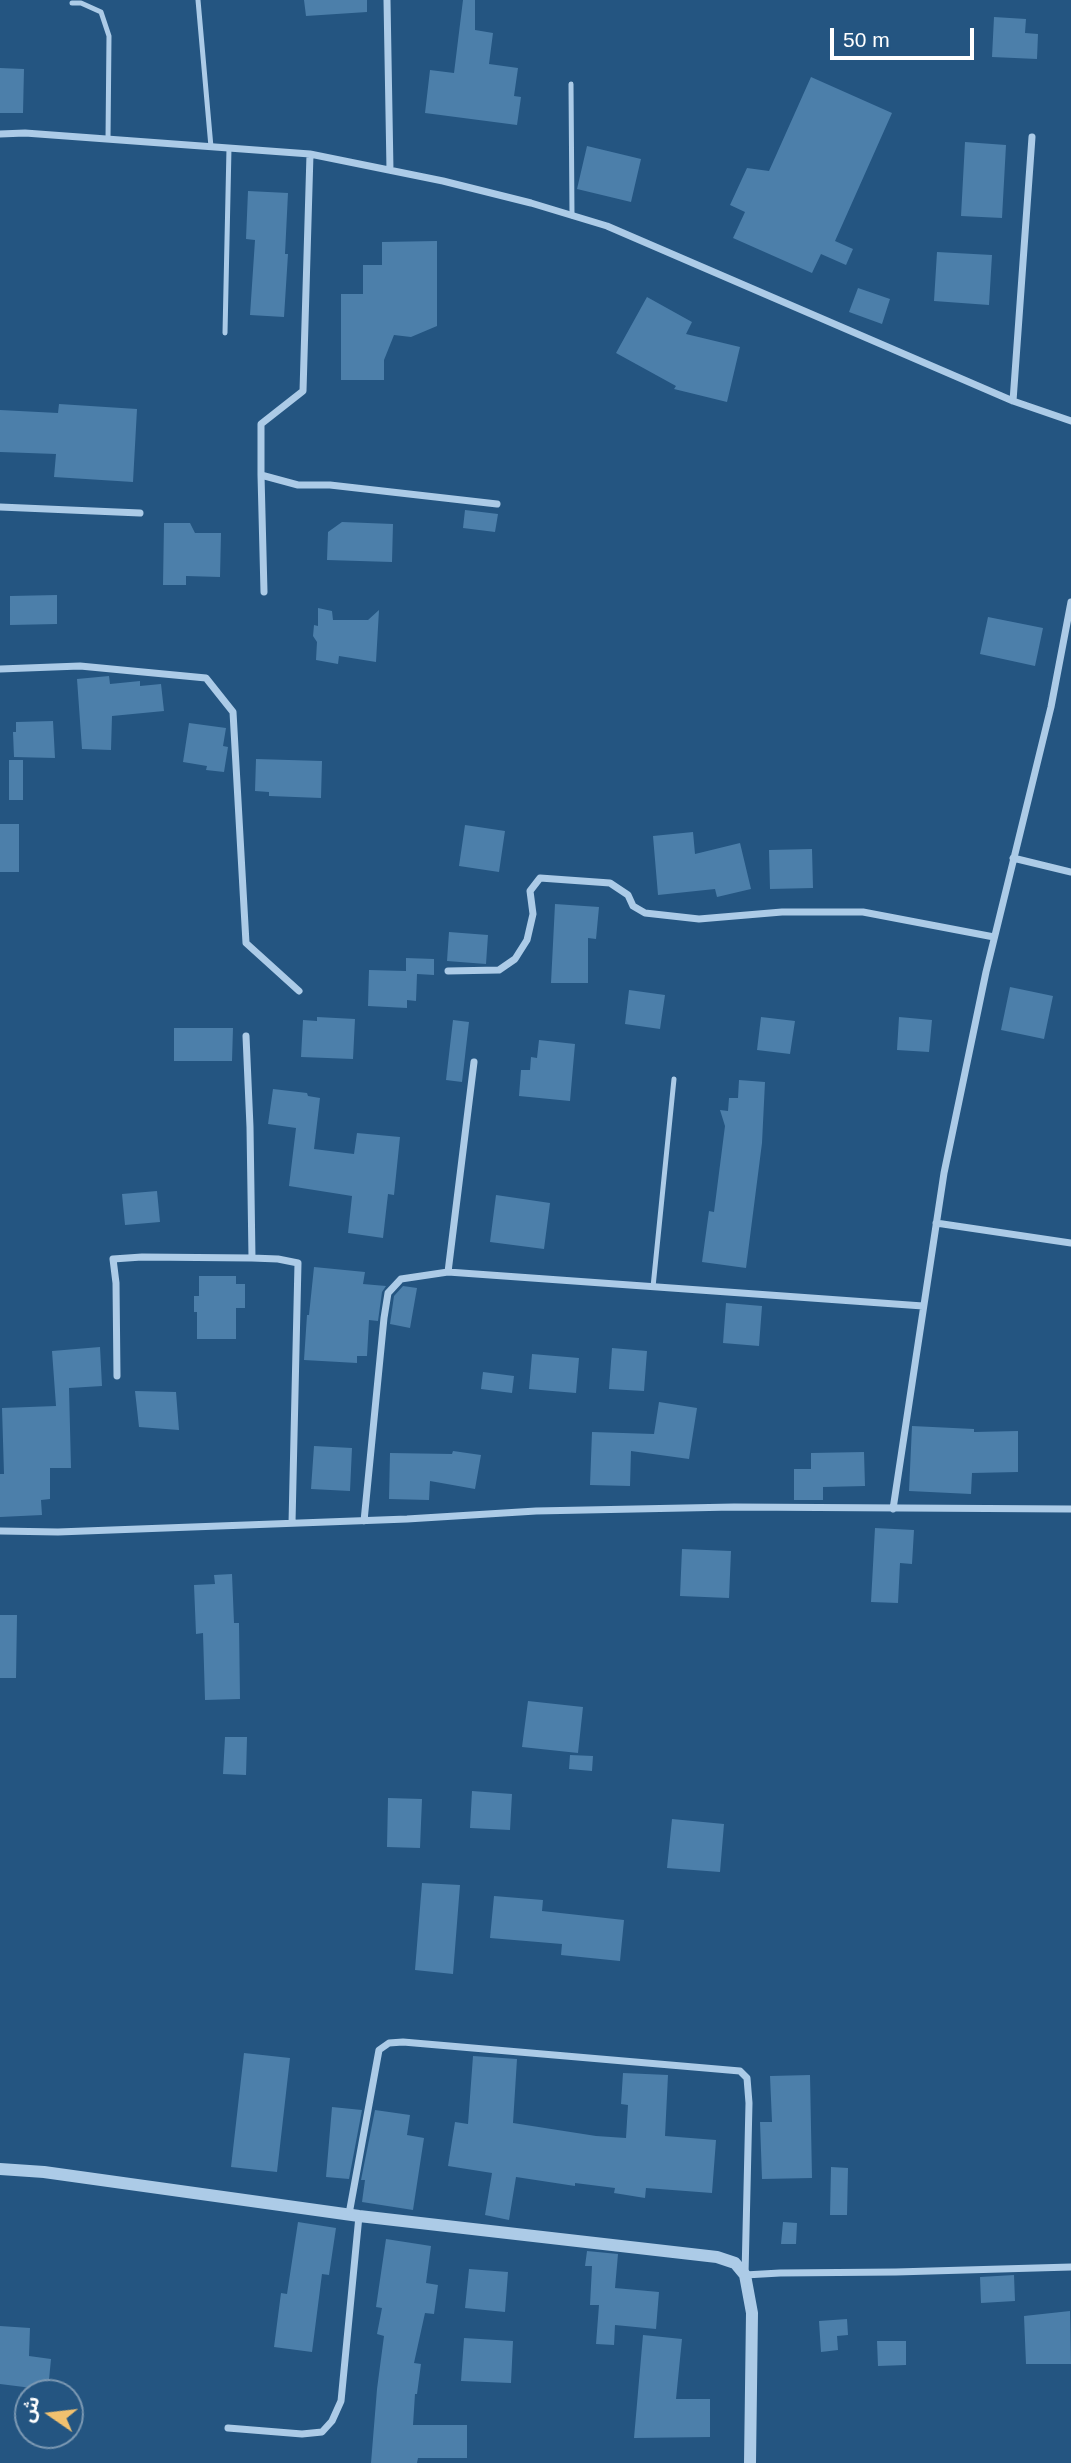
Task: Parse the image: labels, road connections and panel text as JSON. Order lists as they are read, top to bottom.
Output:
{
  "scale_bar": "50 m",
  "north": "left"
}
